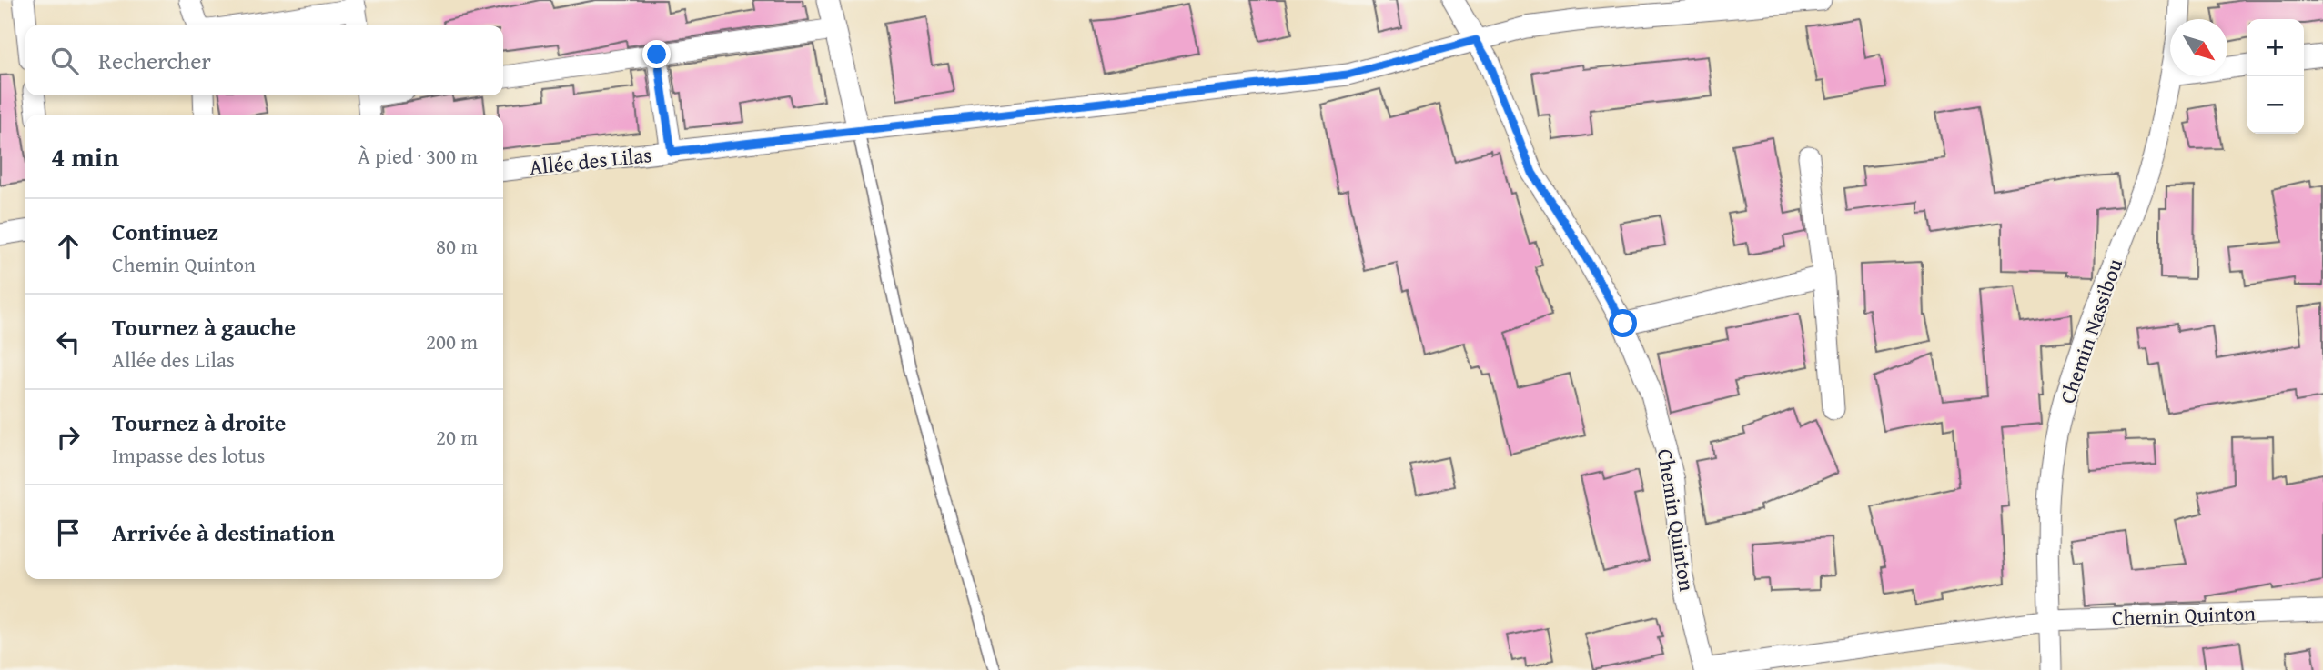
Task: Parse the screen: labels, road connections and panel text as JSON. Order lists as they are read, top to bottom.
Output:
{
  "streets": {
    "street": ["Allée des Lilas", "Chemin Nassibou", "Chemin Quinton"]
  },
  "crossings": [
    ["Allée des Lilas", "Chemin Quinton"],
    ["Chemin Nassibou", "Chemin Quinton"]
  ],
  "north": "bottom right",
  "page": {
    "map_buttons": ["+", "−"],
    "search": "Rechercher",
    "heading": ["4 min", "À pied · 300 m"],
    "list": [
      ["Continuez", "Chemin Quinton", "80 m"],
      ["Tournez à gauche", "Allée des Lilas", "200 m"],
      ["Tournez à droite", "Impasse des lotus", "20 m"],
      "Arrivée à destination"
    ]
  }
}
